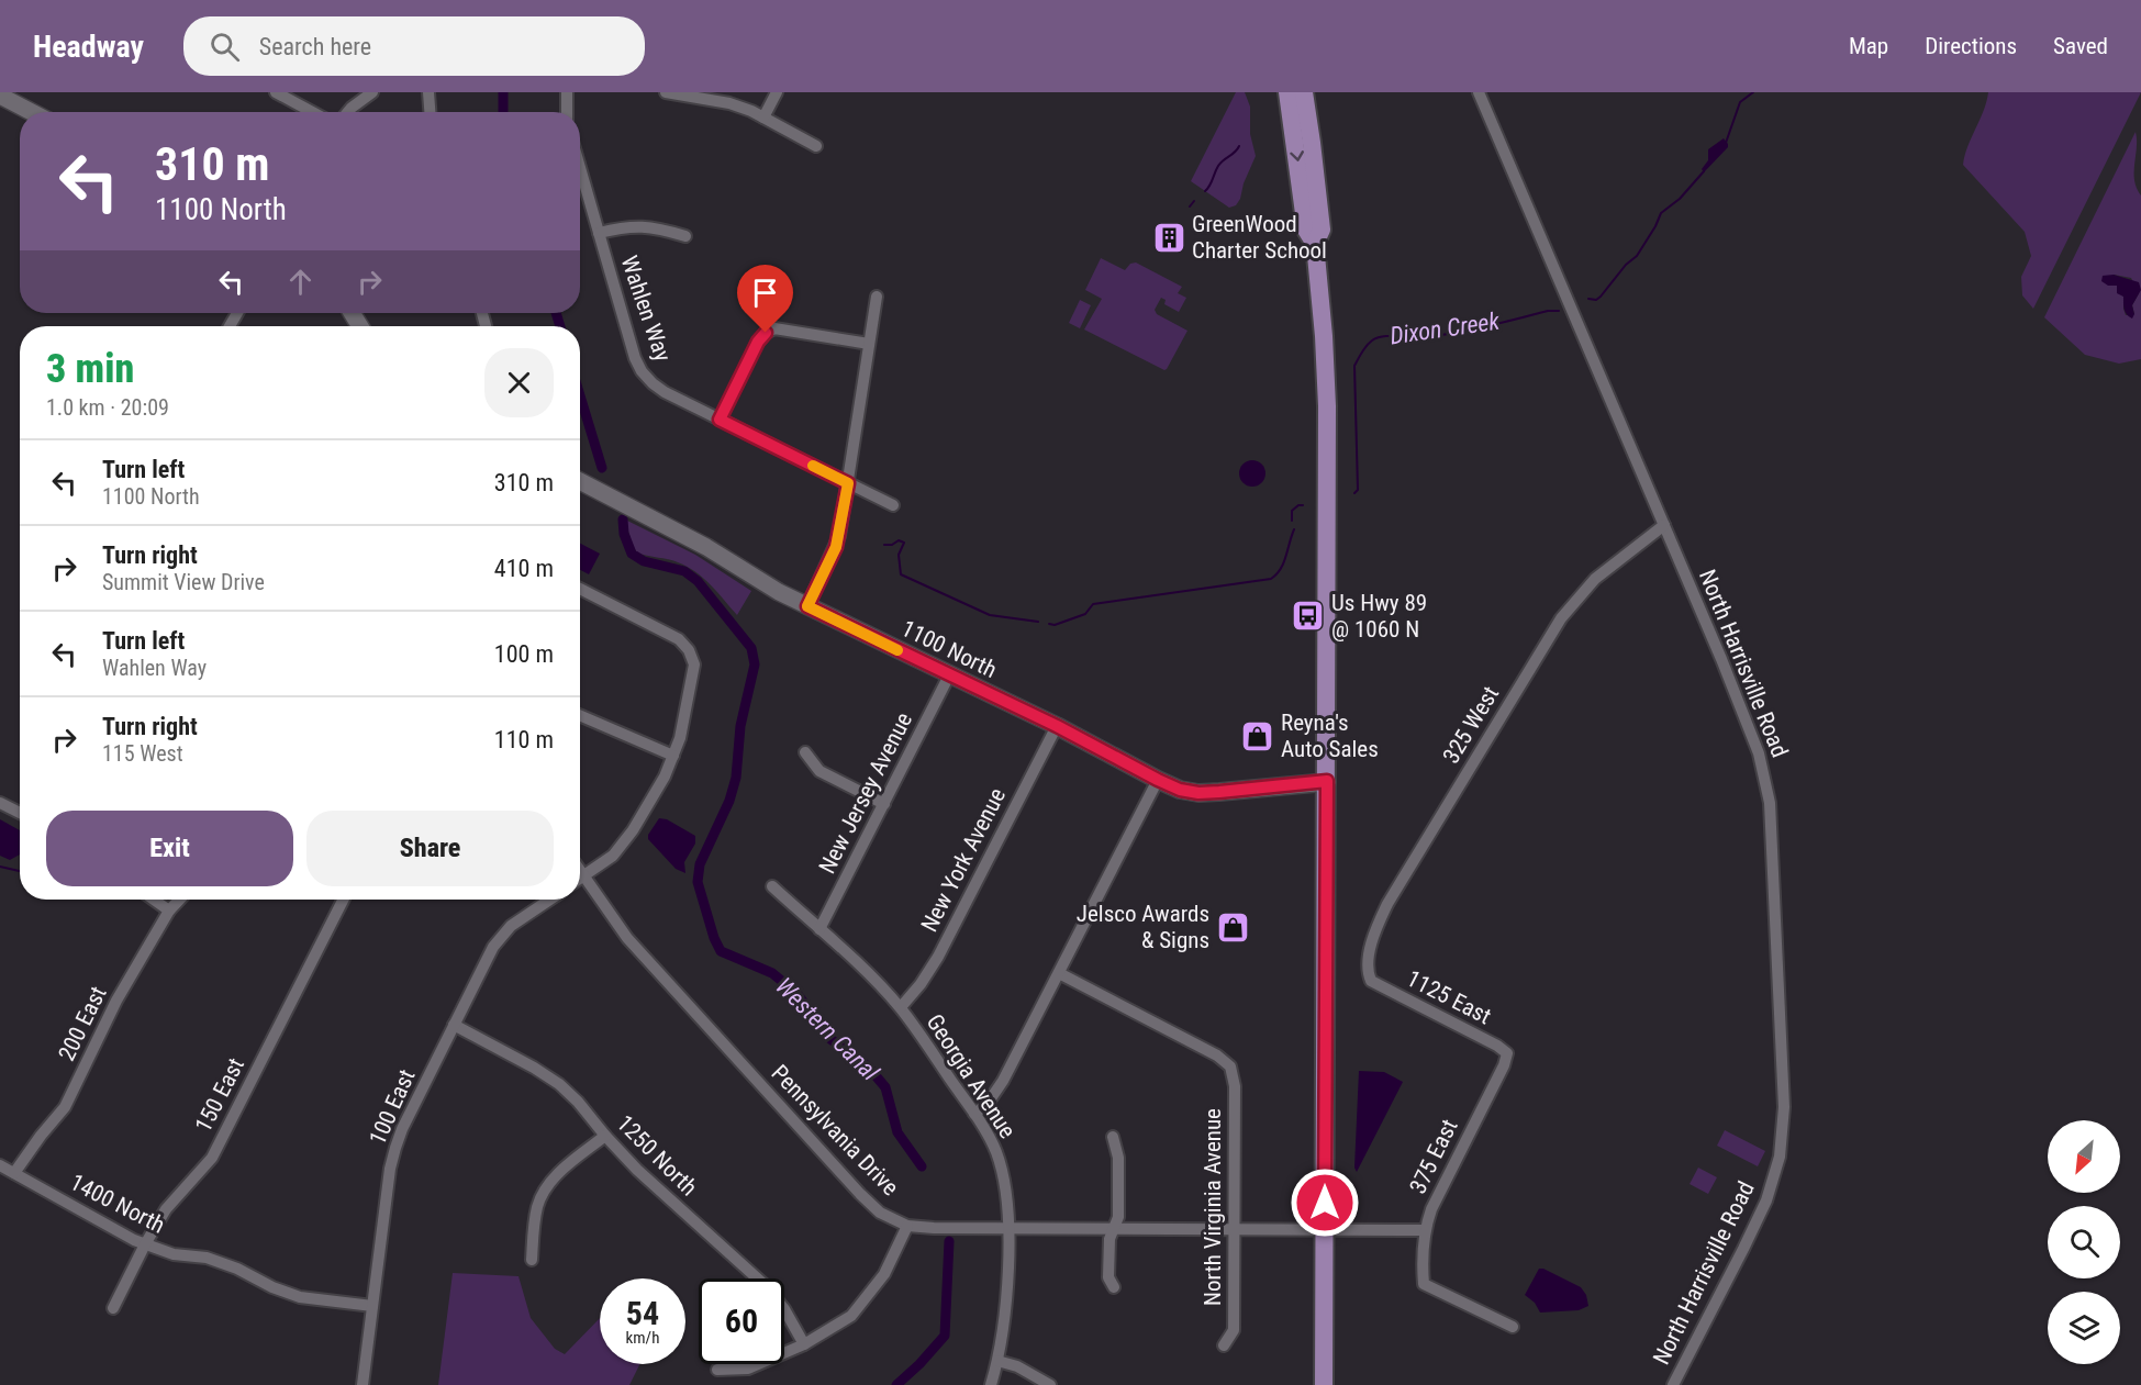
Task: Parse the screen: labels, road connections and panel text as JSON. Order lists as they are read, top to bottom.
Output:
{
  "streets": {
    "street": [
      "Wahlen Way",
      "1100 North",
      "North Harrisville Road",
      "325 West",
      "New Jersey Avenue",
      "New York Avenue",
      "1125 East",
      "200 East",
      "Georgia Avenue",
      "150 East",
      "100 East",
      "Pennsylvania Drive",
      "1250 North",
      "375 East",
      "1400 North",
      "North Virginia Avenue"
    ]
  },
  "crossings": [
    ["1100 North", "New Jersey Avenue"],
    ["1100 North", "New York Avenue"],
    ["North Harrisville Road", "325 West"],
    ["325 West", "1125 East"],
    ["New Jersey Avenue", "Georgia Avenue"],
    ["New York Avenue", "Georgia Avenue"],
    ["1125 East", "375 East"],
    ["200 East", "1400 North"],
    ["Georgia Avenue", "Pennsylvania Drive"],
    ["150 East", "1400 North"],
    ["100 East", "1250 North"],
    ["100 East", "1400 North"],
    ["Pennsylvania Drive", "375 East"],
    ["Pennsylvania Drive", "North Virginia Avenue"]
  ],
  "water": ["Dixon Creek", "Western Canal"],
  "places": {
    "building": ["GreenWood Charter School"],
    "bus stop": ["Us Hwy 89 @ 1060 N"],
    "shop": ["Reyna's Auto Sales", "Jelsco Awards & Signs"]
  },
  "north": "bottom left",
  "page": {
    "header": "Headway",
    "search": "Search here",
    "nav": ["Map", "Directions", "Saved"],
    "turn": ["310 m", "1100 North"],
    "heading": ["3 min", "1.0 km · 20:09"],
    "list": [
      {
        "name": "Turn left",
        "note": "1100 North",
        "value": "310 m"
      },
      {
        "name": "Turn right",
        "note": "Summit View Drive",
        "value": "410 m"
      },
      {
        "name": "Turn left",
        "note": "Wahlen Way",
        "value": "100 m"
      },
      {
        "name": "Turn right",
        "note": "115 West",
        "value": "110 m"
      }
    ],
    "buttons": ["Exit", "Share"],
    "speed": "54 km/h",
    "limit": "60"
  }
}
